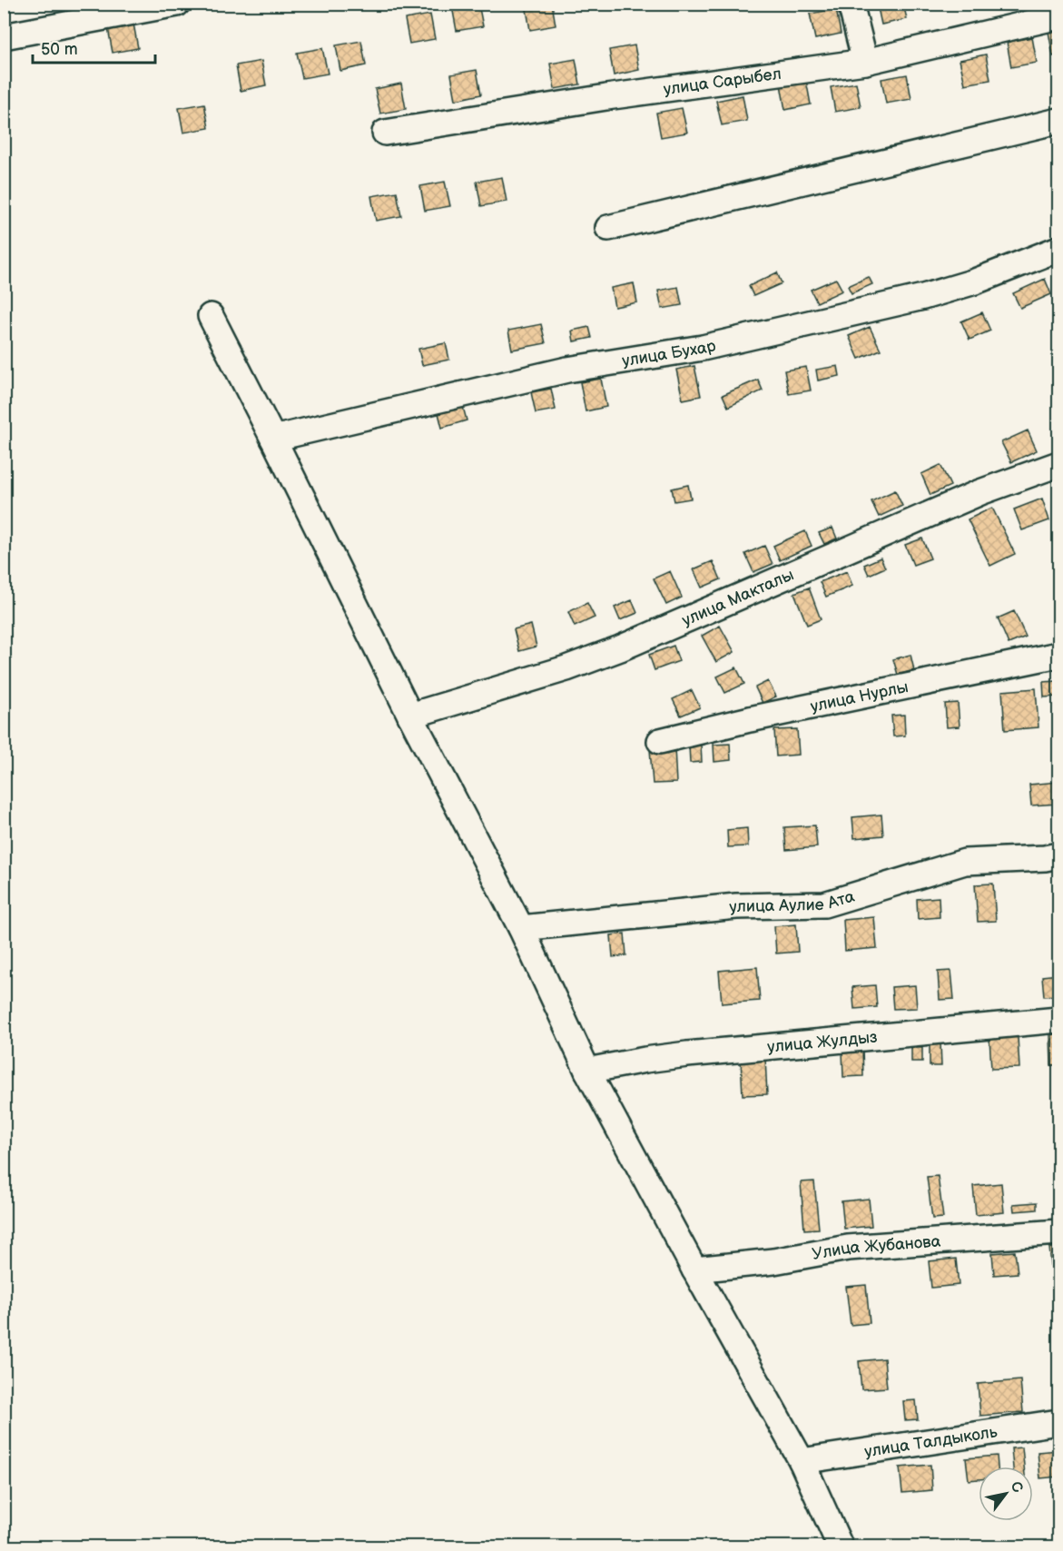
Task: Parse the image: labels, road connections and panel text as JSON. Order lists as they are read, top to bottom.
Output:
{
  "streets": {
    "street": [
      "улица Сарыбел",
      "улица Бухар",
      "улица Макталы",
      "улица Нурлы",
      "улица Аулие Ата",
      "улица Жулдыз",
      "Улица Жубанова",
      "улица Талдыколь"
    ]
  },
  "scale_bar": "50 m",
  "north": "top right"
}
